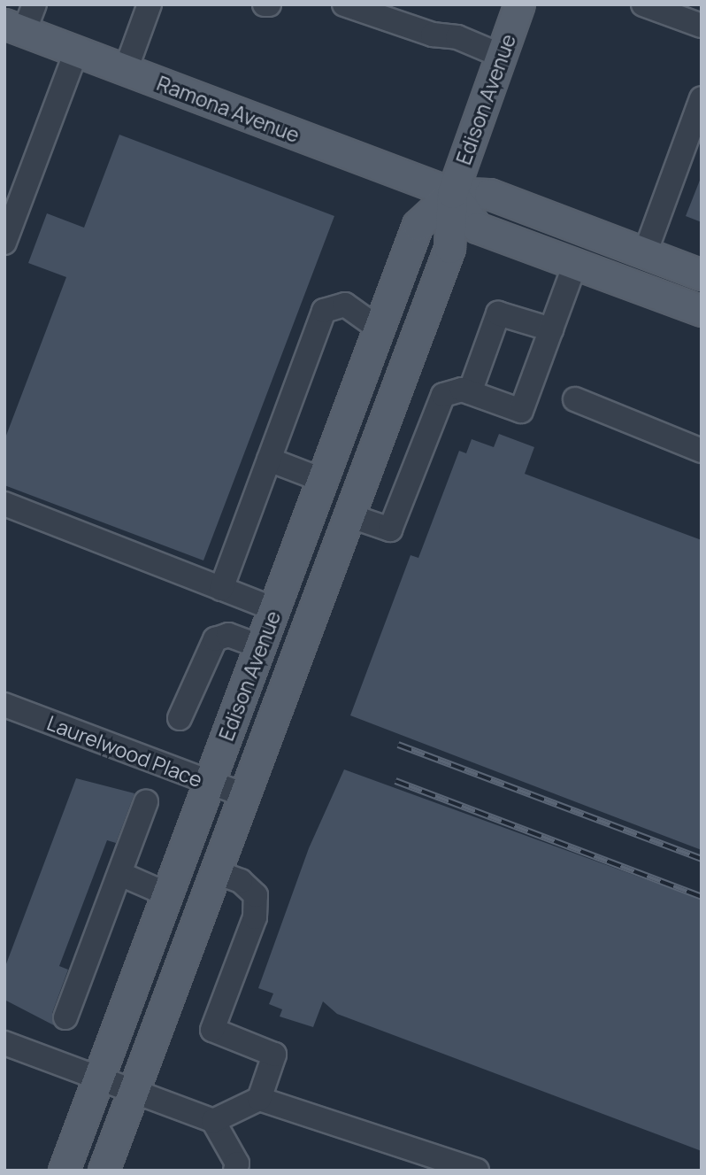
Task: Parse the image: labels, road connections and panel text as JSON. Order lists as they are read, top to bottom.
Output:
{
  "streets": {
    "main road": ["Edison Avenue", "Ramona Avenue"],
    "street": ["Laurelwood Place"]
  },
  "crossings": [
    ["Edison Avenue", "Ramona Avenue"],
    ["Edison Avenue", "Laurelwood Place"]
  ]
}
